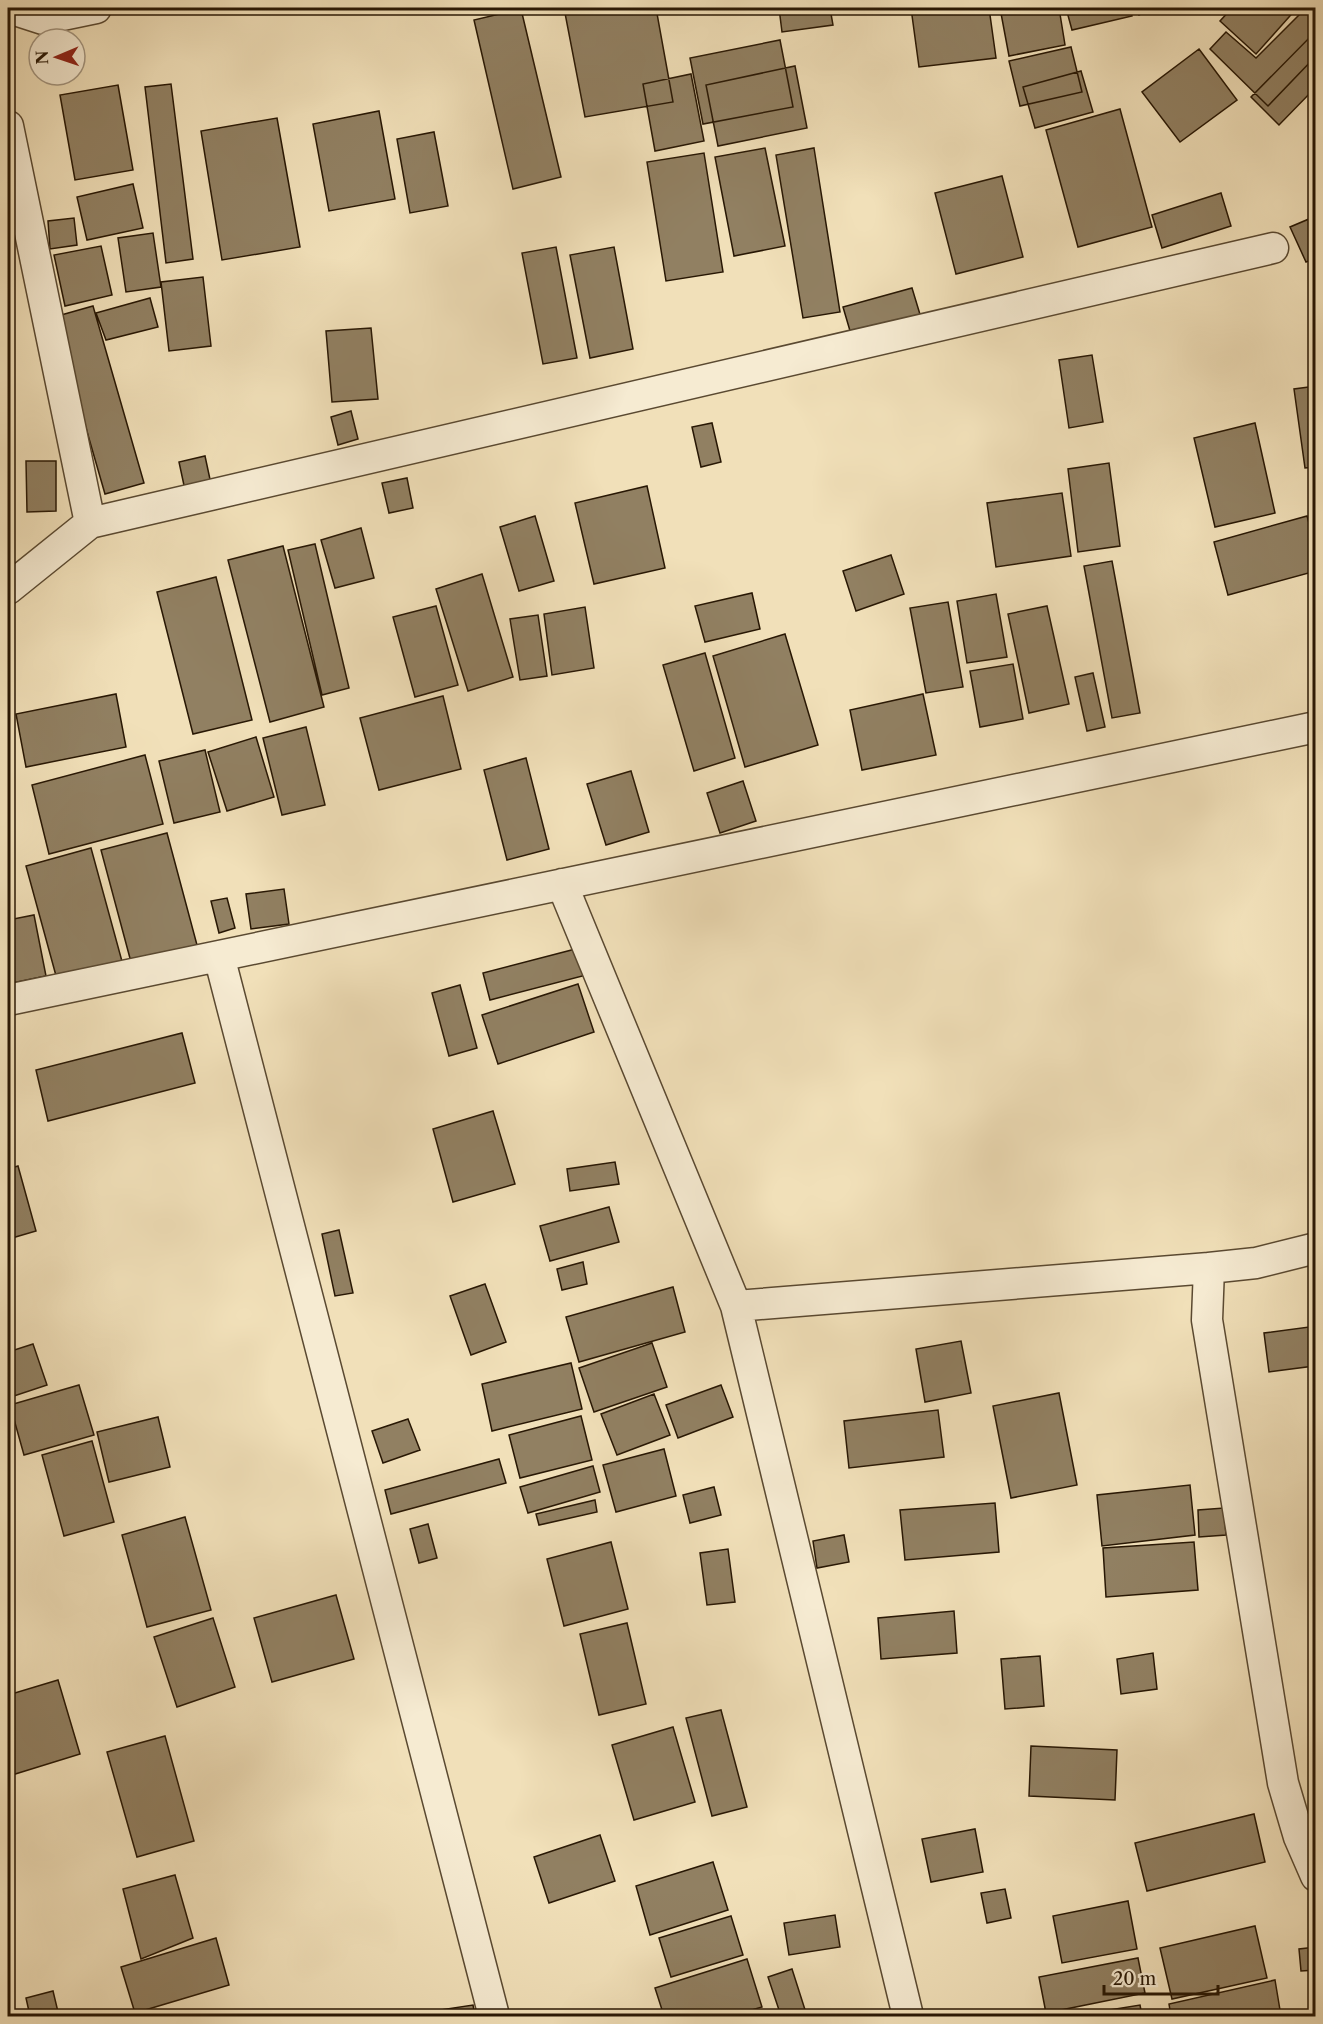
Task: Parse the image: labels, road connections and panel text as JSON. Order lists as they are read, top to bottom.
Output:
{
  "scale_bar": "20 m",
  "north": "left"
}
